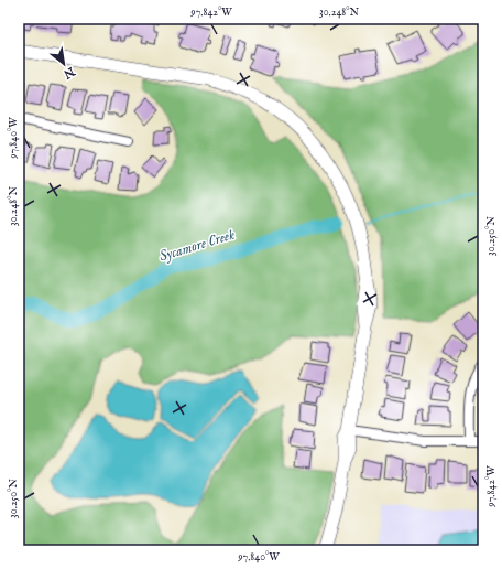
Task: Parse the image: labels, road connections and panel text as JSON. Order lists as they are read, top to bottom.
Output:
{
  "water": ["Sycamore Creek"],
  "north": "bottom right",
  "coordinates": [
    "97.842°W",
    "30.248°N",
    "97.840°W",
    "30.250°N"
  ]
}
